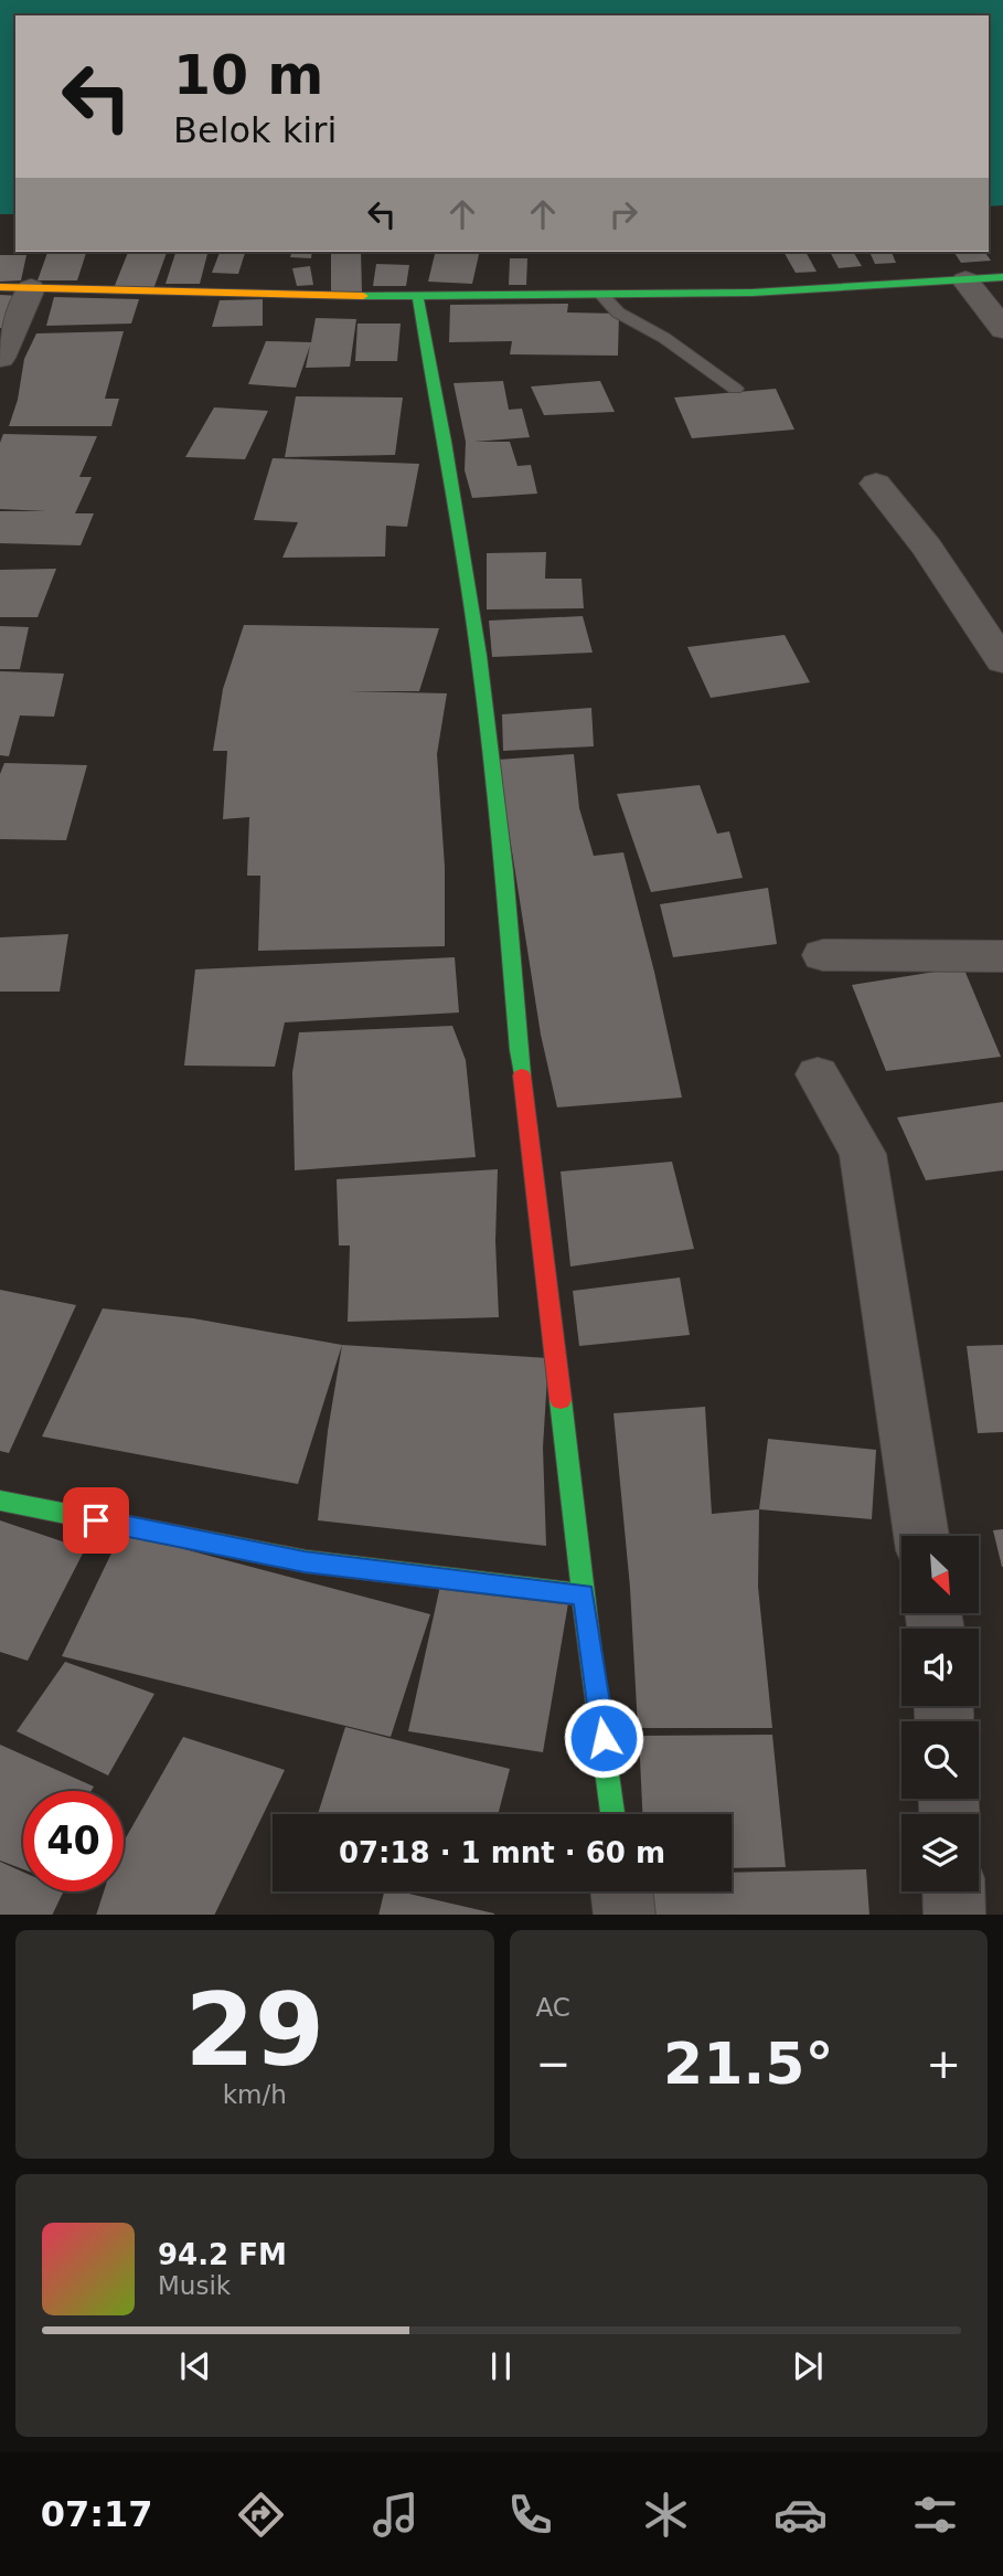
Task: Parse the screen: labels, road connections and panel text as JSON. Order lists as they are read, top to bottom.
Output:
{
  "north": "bottom right",
  "page": {
    "turn": ["10 m", "Belok kiri"],
    "limit": "40",
    "trip": "07:18 · 1 mnt · 60 m",
    "tile": [
      ["29", "km/h"],
      "AC"
    ],
    "heat": ["−", "21.5°", "+"],
    "song": ["94.2 FM", "Musik"],
    "tabs": "07:17"
  }
}
